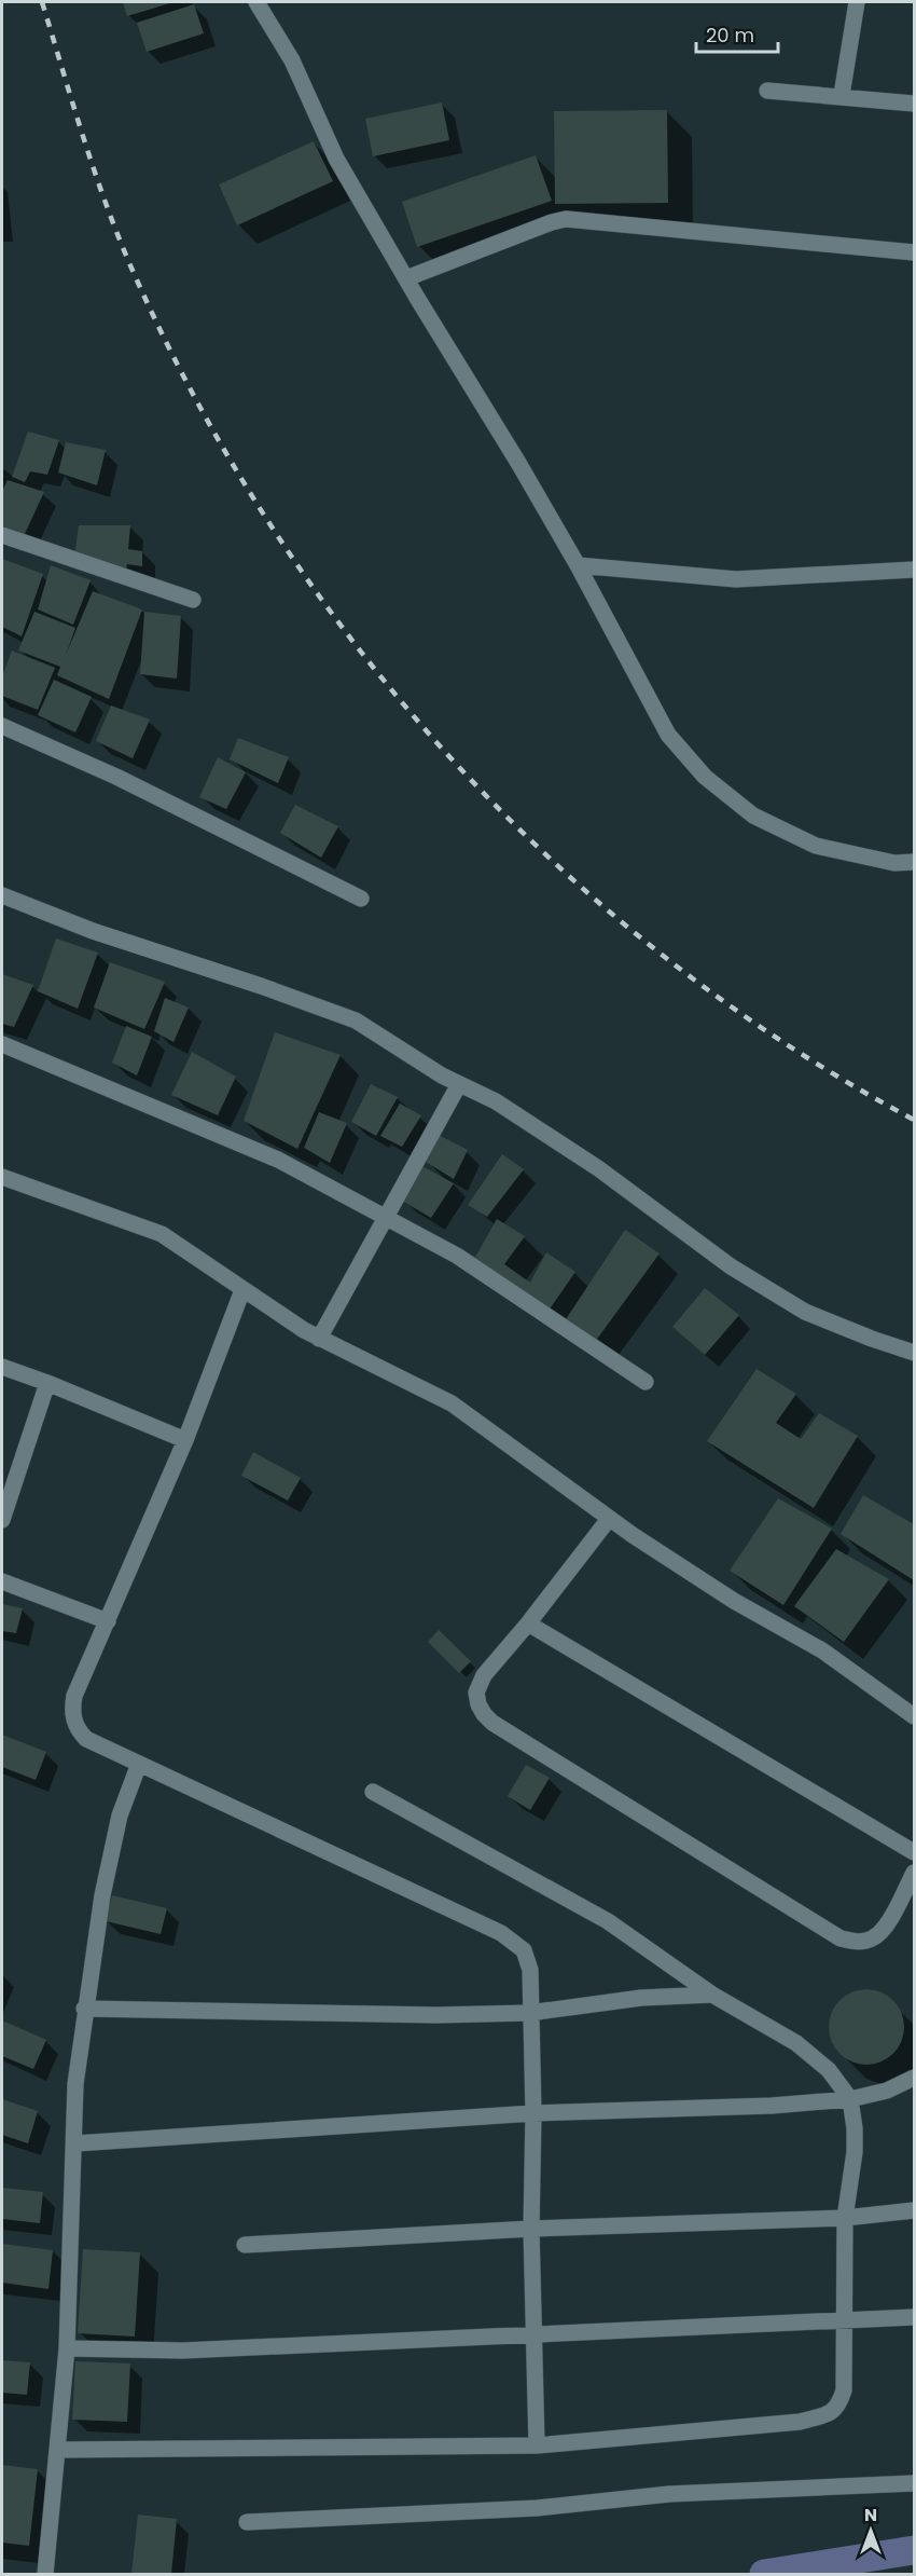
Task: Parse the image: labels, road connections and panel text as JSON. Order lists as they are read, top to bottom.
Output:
{
  "scale_bar": "20 m",
  "north": "top"
}
